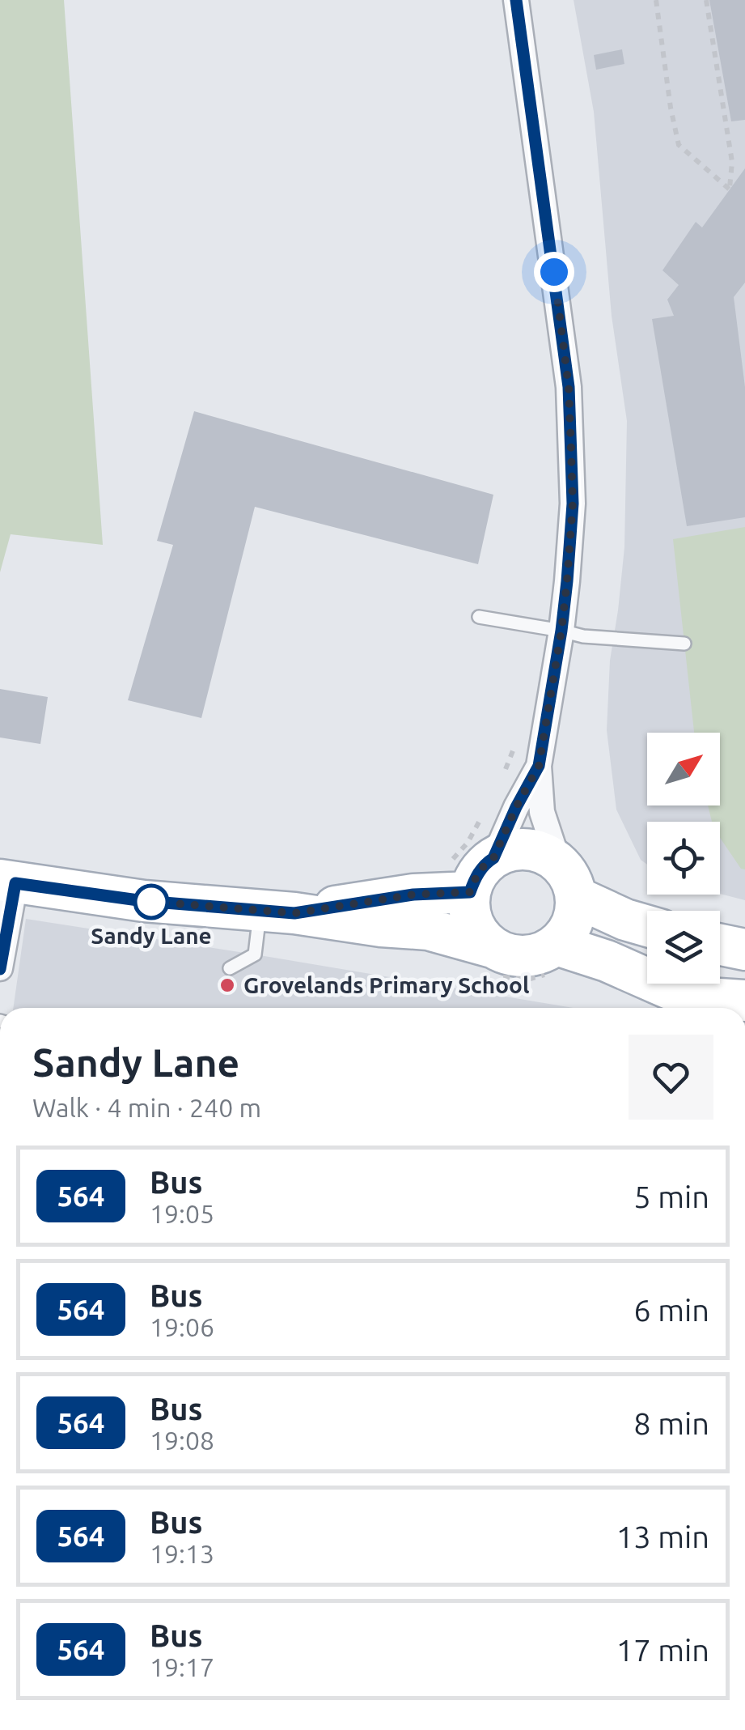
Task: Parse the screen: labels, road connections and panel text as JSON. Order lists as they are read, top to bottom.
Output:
{
  "places": ["Sandy Lane", "Grovelands Primary School"],
  "lines": ["bus line 564"],
  "north": "top right",
  "page": {
    "heading": ["Sandy Lane", "Walk · 4 min · 240 m"],
    "list": [
      {
        "mark": "564",
        "name": "Bus",
        "note": "19:05",
        "value": "5 min"
      },
      {
        "mark": "564",
        "name": "Bus",
        "note": "19:06",
        "value": "6 min"
      },
      {
        "mark": "564",
        "name": "Bus",
        "note": "19:08",
        "value": "8 min"
      },
      {
        "mark": "564",
        "name": "Bus",
        "note": "19:13",
        "value": "13 min"
      },
      {
        "mark": "564",
        "name": "Bus",
        "note": "19:17",
        "value": "17 min"
      }
    ]
  }
}
